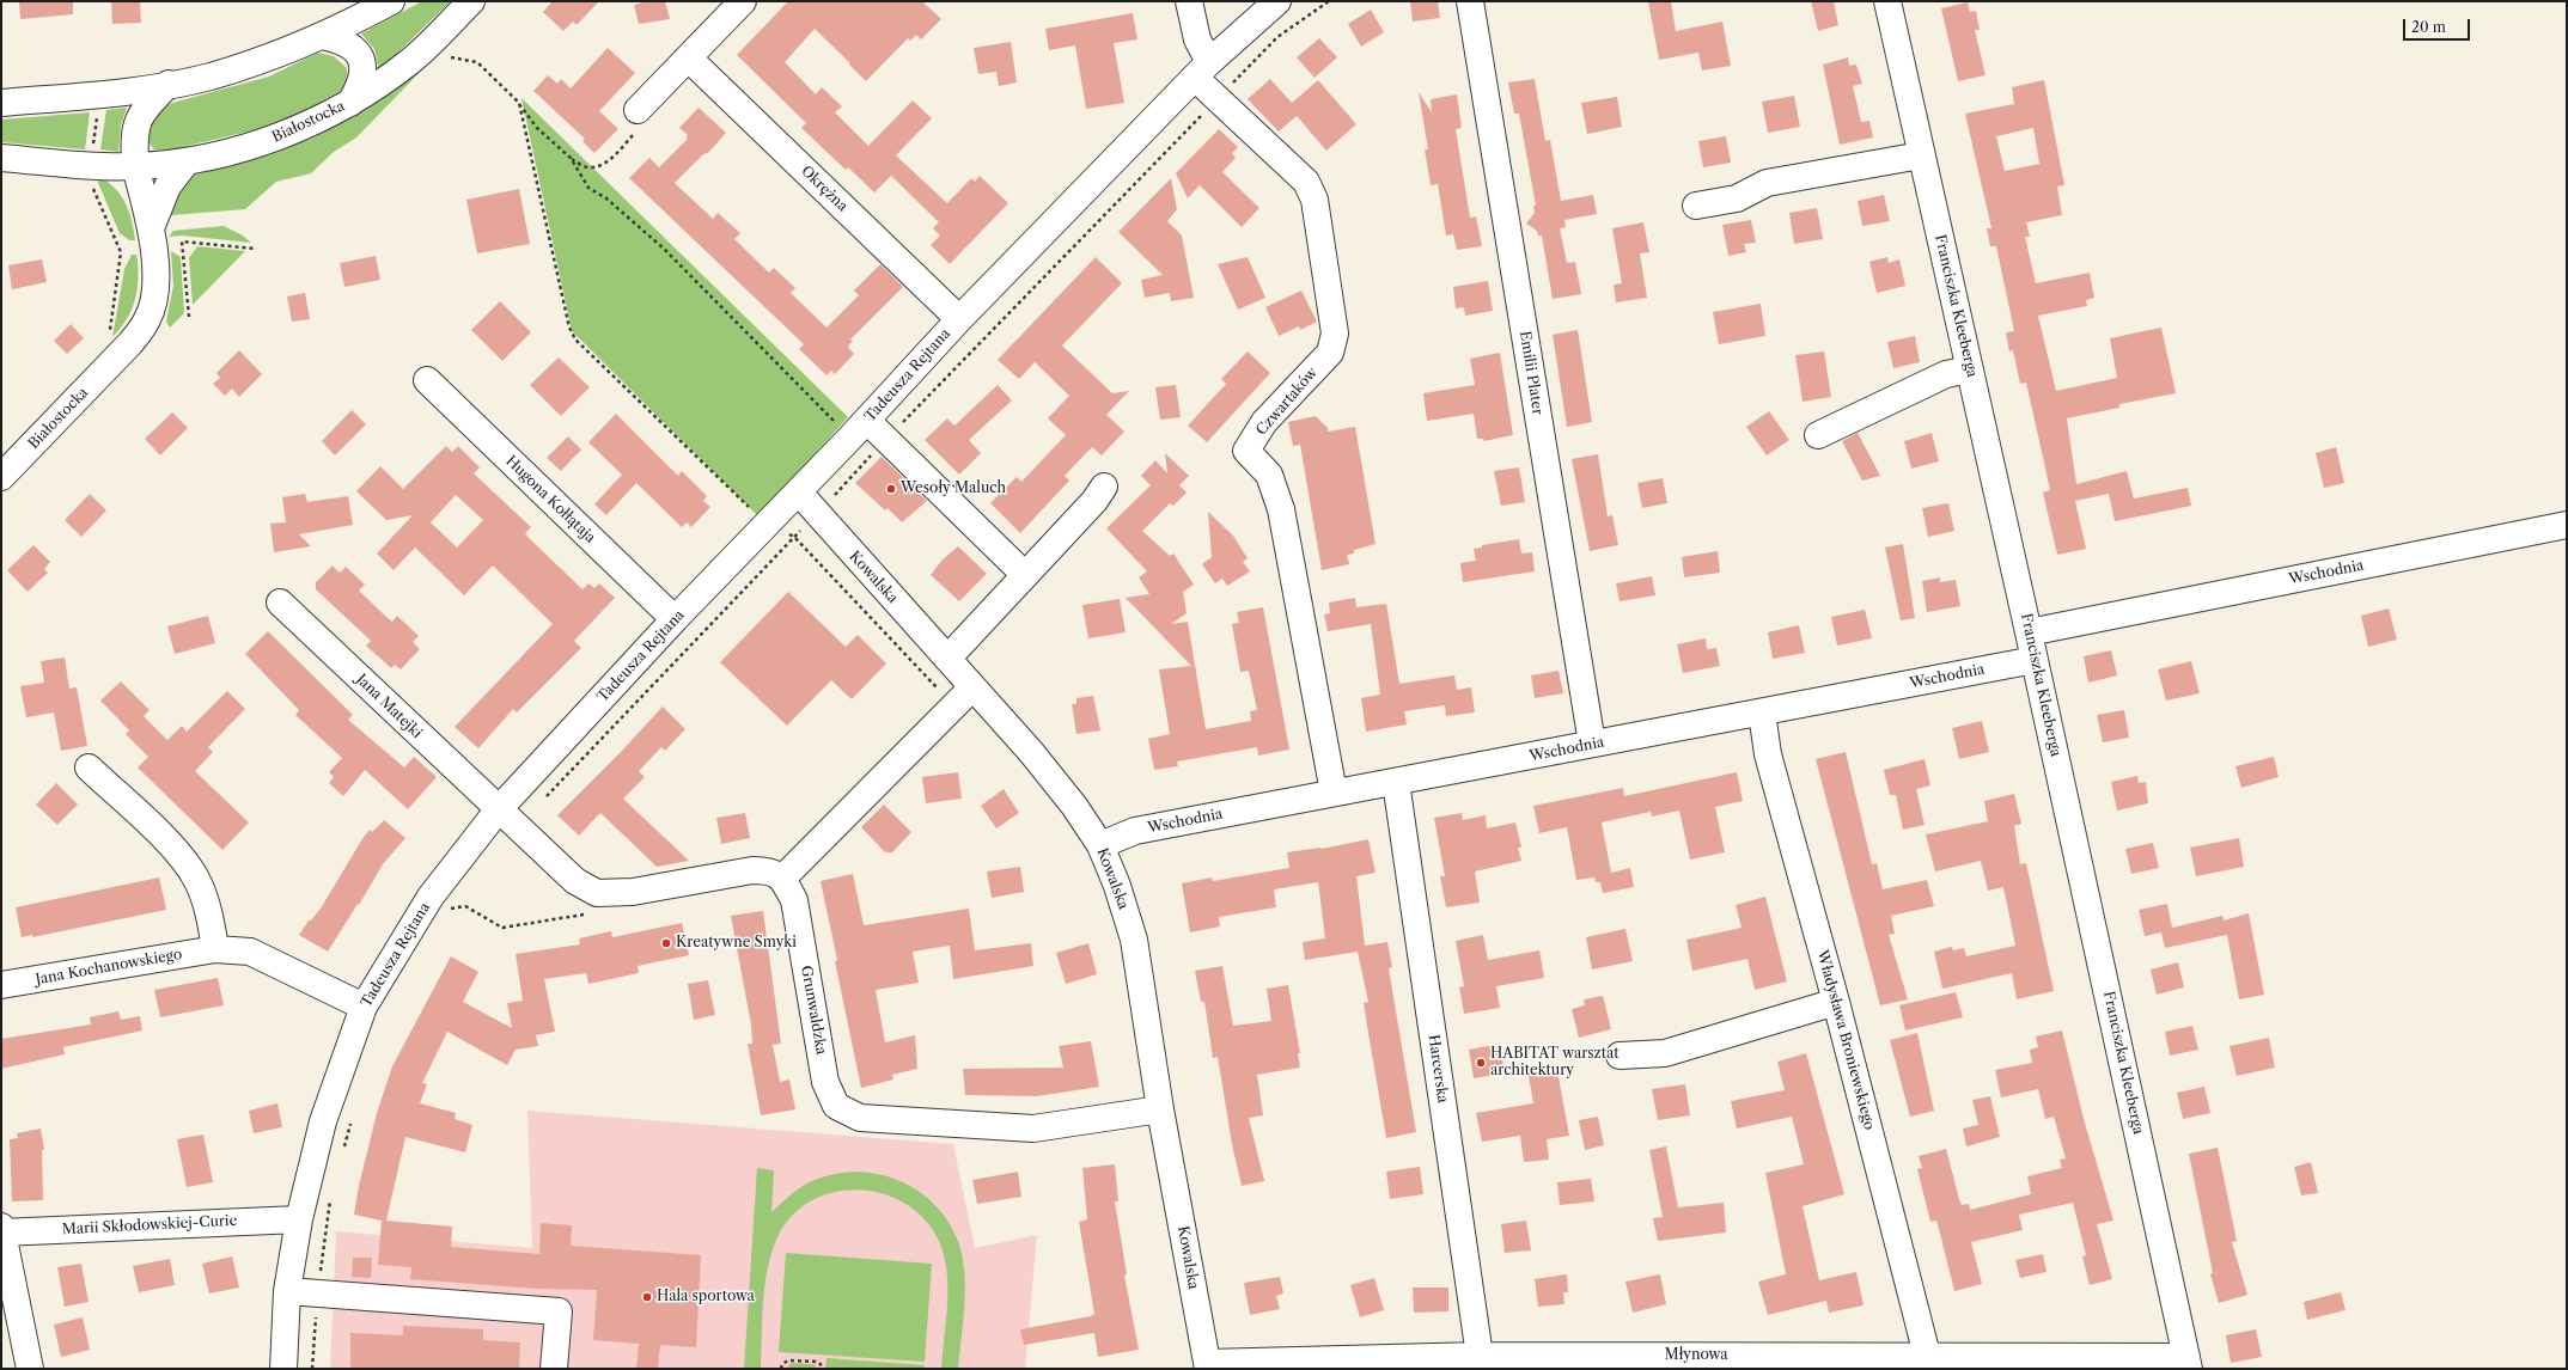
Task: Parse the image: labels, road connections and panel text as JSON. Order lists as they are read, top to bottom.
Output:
{
  "streets": {
    "street": [
      "Białostocka",
      "Okrężna",
      "Franciszka Kleeberga",
      "Emilii Plater",
      "Tadeusza Rejtana",
      "Czwartaków",
      "Hugona Kołłątaja",
      "Wschodnia",
      "Kowalska",
      "Jana Matejki",
      "Jana Kochanowskiego",
      "Grunwaldzka",
      "Władysława Broniewskiego",
      "Harcerska",
      "Marii Skłodowskiej-Curie",
      "Młynowa"
    ]
  },
  "crossings": [
    ["Okrężna", "Tadeusza Rejtana"],
    ["Franciszka Kleeberga", "Wschodnia"],
    ["Franciszka Kleeberga", "Młynowa"],
    ["Emilii Plater", "Wschodnia"],
    ["Tadeusza Rejtana", "Czwartaków"],
    ["Tadeusza Rejtana", "Hugona Kołłątaja"],
    ["Tadeusza Rejtana", "Kowalska"],
    ["Tadeusza Rejtana", "Jana Matejki"],
    ["Tadeusza Rejtana", "Jana Kochanowskiego"],
    ["Tadeusza Rejtana", "Marii Skłodowskiej-Curie"],
    ["Czwartaków", "Wschodnia"],
    ["Wschodnia", "Kowalska"],
    ["Wschodnia", "Władysława Broniewskiego"],
    ["Wschodnia", "Harcerska"],
    ["Kowalska", "Grunwaldzka"],
    ["Kowalska", "Młynowa"],
    ["Władysława Broniewskiego", "Młynowa"],
    ["Harcerska", "Młynowa"]
  ],
  "places": [
    "Wesoły Maluch",
    "Kreatywne Smyki",
    "HABITAT warsztat architektury",
    "Hala sportowa"
  ],
  "scale_bar": "20 m"
}
